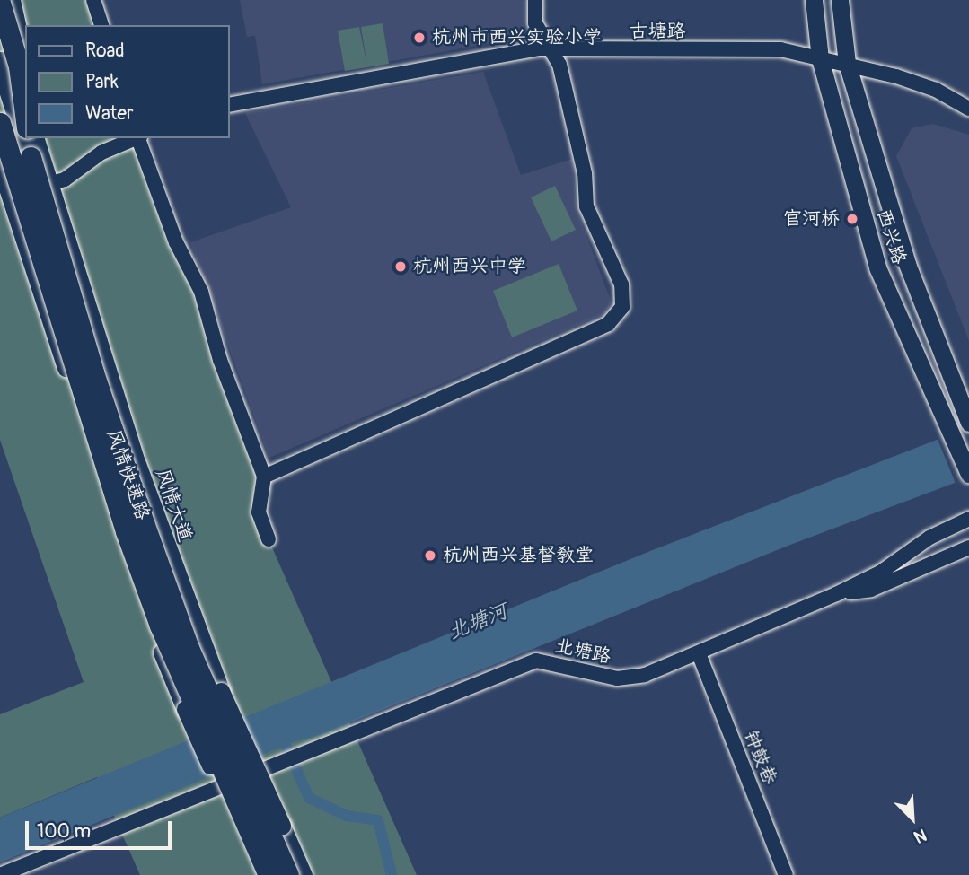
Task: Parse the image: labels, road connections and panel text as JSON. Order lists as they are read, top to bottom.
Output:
{
  "streets": {
    "highway": ["风情快速路"],
    "main road": ["西兴路", "风情大道"],
    "street": ["古塘路", "北塘路", "钟鼓巷"]
  },
  "crossings": [
    ["古塘路", "西兴路"],
    ["风情快速路", "风情大道"],
    ["北塘路", "钟鼓巷"]
  ],
  "water": ["北塘河"],
  "places": [
    "杭州市西兴实验小学",
    "官河桥",
    "杭州西兴中学",
    "杭州西兴基督教堂"
  ],
  "legend": ["Road", "Park", "Water"],
  "scale_bar": "100 m",
  "north": "bottom right"
}
